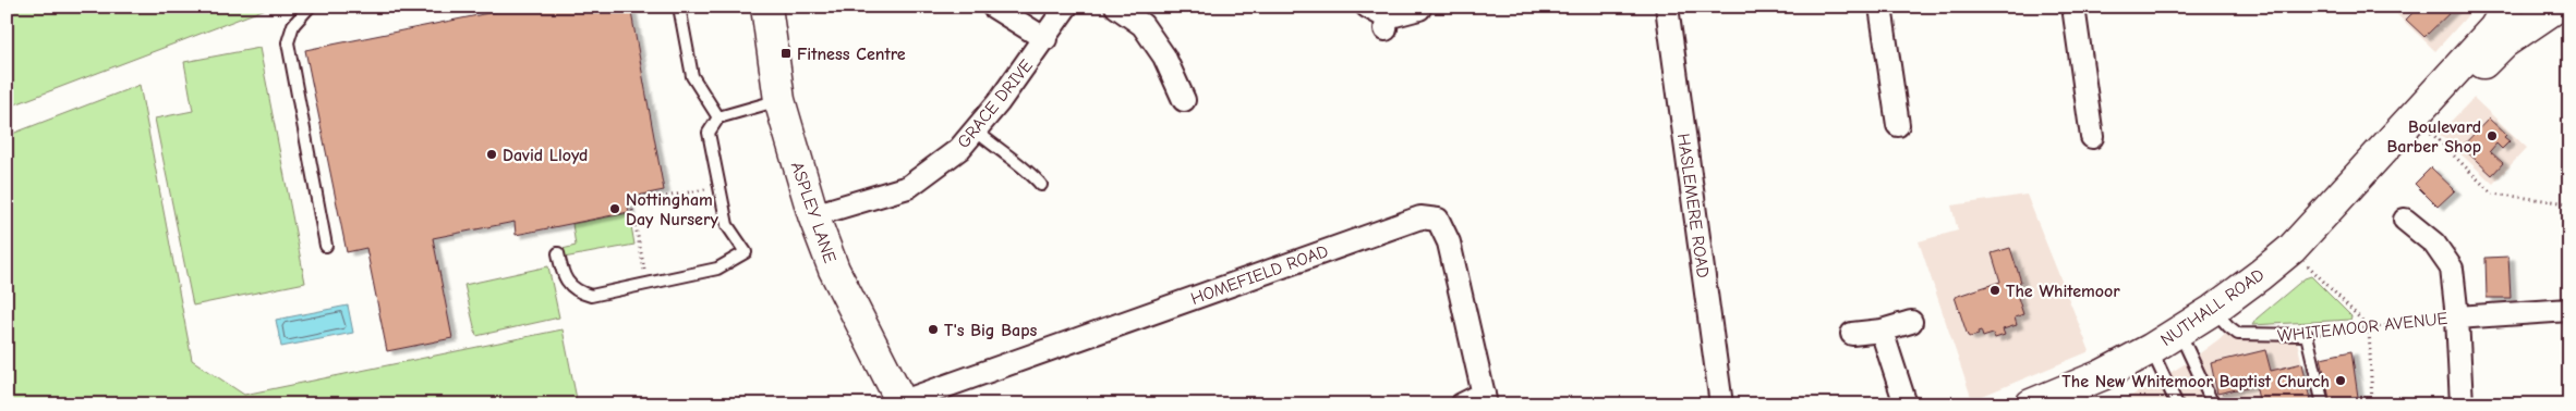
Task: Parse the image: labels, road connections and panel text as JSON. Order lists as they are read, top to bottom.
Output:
{
  "streets": {
    "main road": ["ASPLEY LANE", "NUTHALL ROAD"],
    "street": [
      "GRACE DRIVE",
      "HASLEMERE ROAD",
      "HOMEFIELD ROAD",
      "WHITEMOOR AVENUE"
    ]
  },
  "crossings": [
    ["GRACE DRIVE", "ASPLEY LANE"],
    ["ASPLEY LANE", "HOMEFIELD ROAD"],
    ["NUTHALL ROAD", "WHITEMOOR AVENUE"]
  ],
  "places": {
    "transit": ["Fitness Centre"],
    "other": [
      "Boulevard Barber Shop",
      "David Lloyd",
      "Nottingham Day Nursery",
      "The Whitemoor",
      "T's Big Baps",
      "The New Whitemoor Baptist Church"
    ]
  }
}
